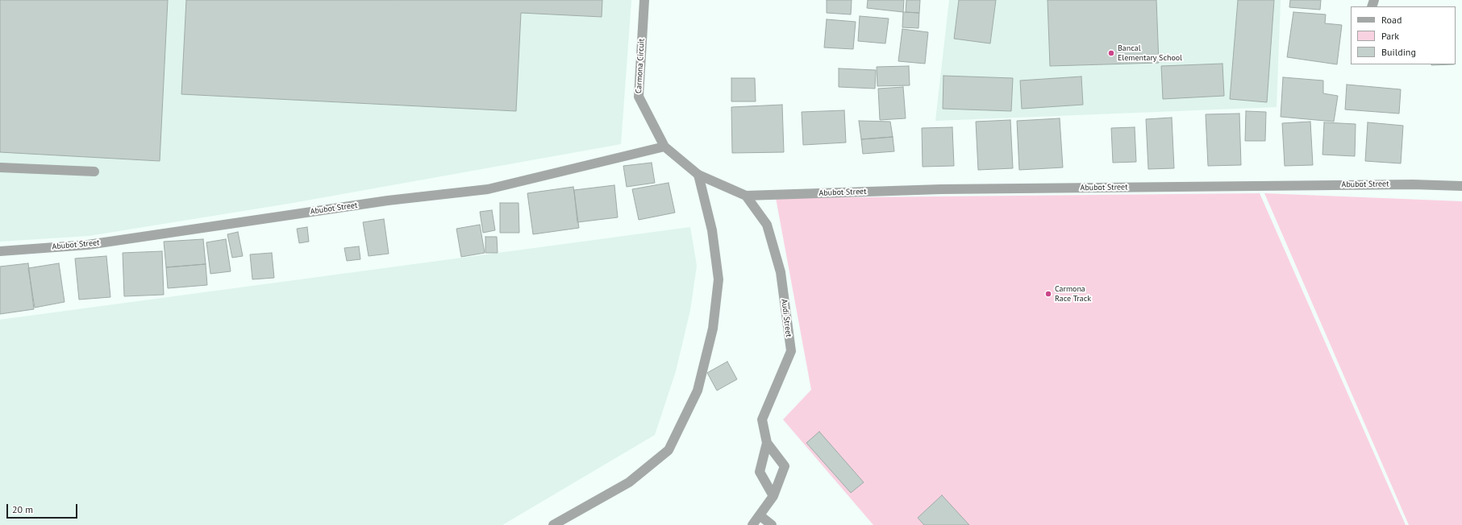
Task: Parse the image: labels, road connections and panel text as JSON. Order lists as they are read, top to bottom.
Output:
{
  "streets": {
    "street": ["Carmona Circuit", "Abubot Street", "Audi Street"]
  },
  "crossings": [
    ["Carmona Circuit", "Abubot Street"],
    ["Carmona Circuit", "Audi Street"],
    ["Abubot Street", "Audi Street"]
  ],
  "places": ["Bancal Elementary School", "Carmona Race Track"],
  "legend": ["Road", "Park", "Building"],
  "scale_bar": "20 m"
}
